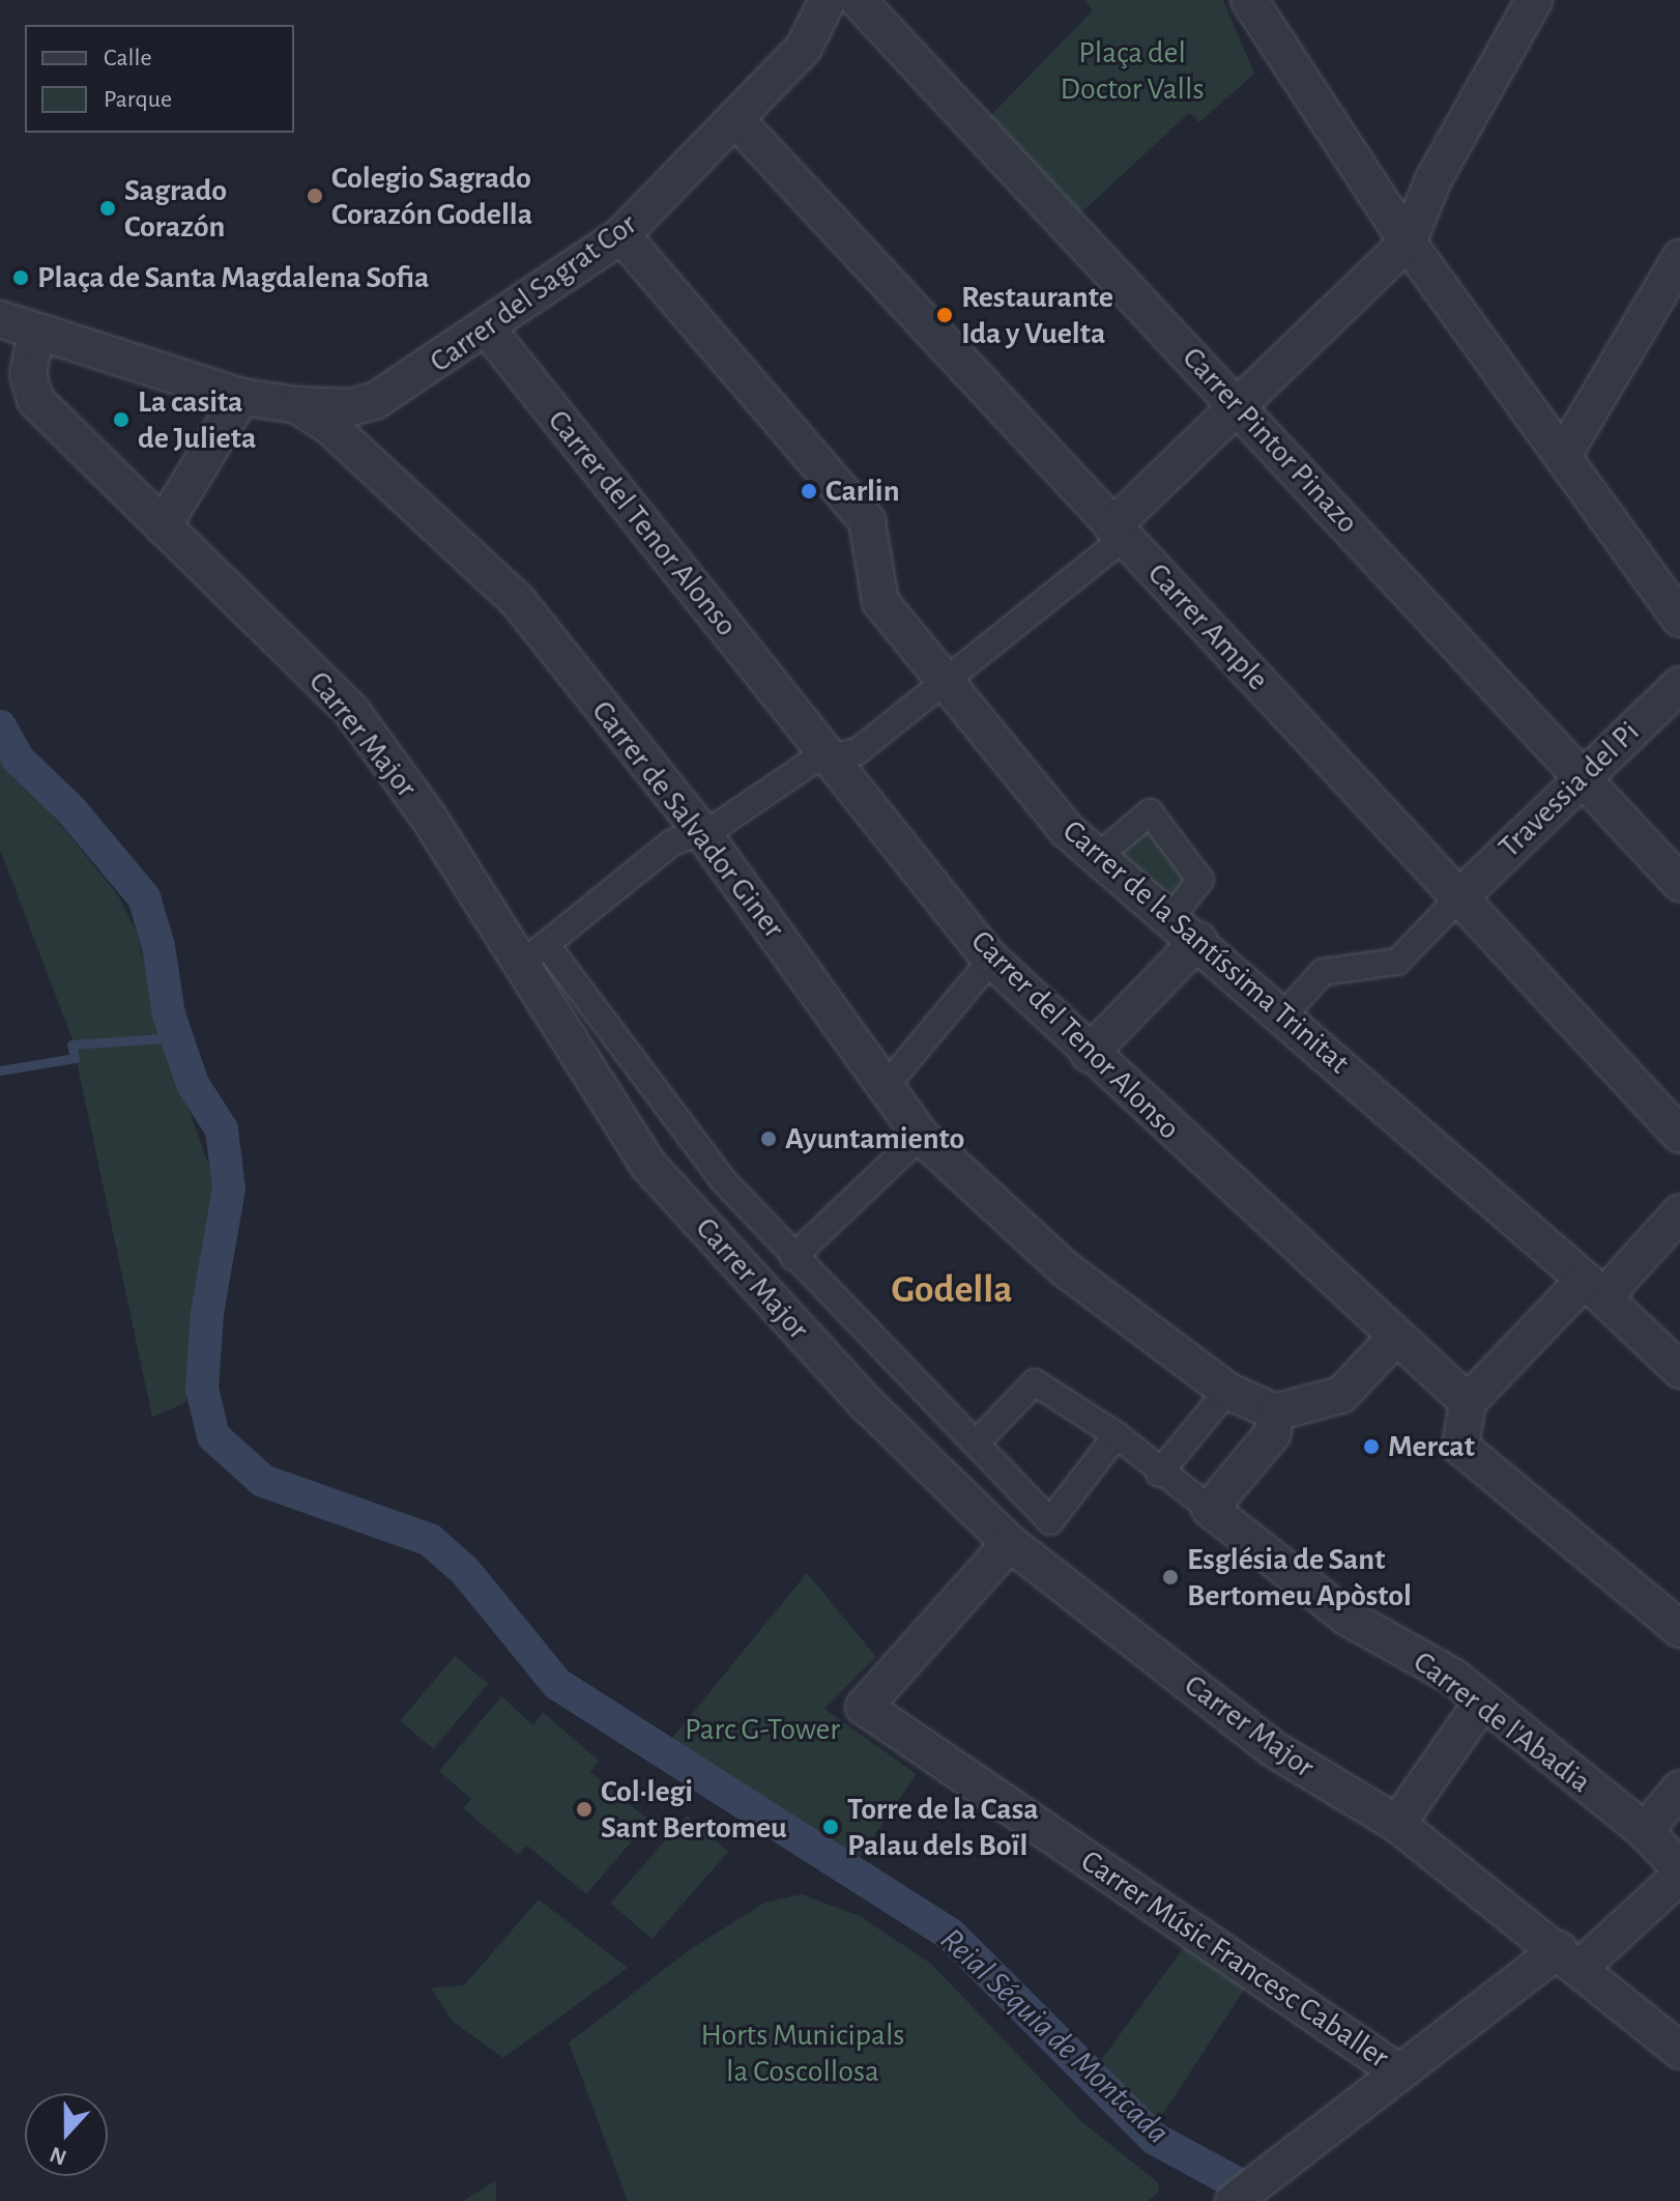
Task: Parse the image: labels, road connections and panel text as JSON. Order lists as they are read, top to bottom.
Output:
{
  "streets": {
    "street": [
      "Carrer del Sagrat Cor",
      "Carrer Pintor Pinazo",
      "Carrer del Tenor Alonso",
      "Carrer Ample",
      "Carrer Major",
      "Travessia del Pi",
      "Carrer de Salvador Giner",
      "Carrer de la Santíssima Trinitat",
      "Carrer de l'Abadia",
      "Carrer Músic Francesc Caballer"
    ]
  },
  "crossings": [
    ["Carrer del Sagrat Cor", "Carrer del Tenor Alonso"],
    ["Carrer del Sagrat Cor", "Carrer Ample"],
    ["Carrer del Sagrat Cor", "Carrer de Salvador Giner"],
    ["Carrer del Sagrat Cor", "Carrer de la Santíssima Trinitat"],
    ["Carrer Pintor Pinazo", "Travessia del Pi"],
    ["Carrer Ample", "Travessia del Pi"],
    ["Carrer Major", "Carrer de Salvador Giner"],
    ["Carrer Major", "Carrer Músic Francesc Caballer"]
  ],
  "districts": ["Godella"],
  "water": ["Reial Séquia de Montcada"],
  "parks": ["Plaça del Doctor Valls", "Parc G-Tower", "Horts Municipals la Coscollosa"],
  "places": [
    "Colegio Sagrado Corazón Godella",
    "Sagrado Corazón",
    "Plaça de Santa Magdalena Sofia",
    "Restaurante Ida y Vuelta",
    "La casita de Julieta",
    "Carlin",
    "Ayuntamiento",
    "Mercat",
    "Església de Sant Bertomeu Apòstol",
    "Col·legi Sant Bertomeu",
    "Torre de la Casa Palau dels Boïl"
  ],
  "legend": ["Calle", "Parque"],
  "north": "bottom"
}
